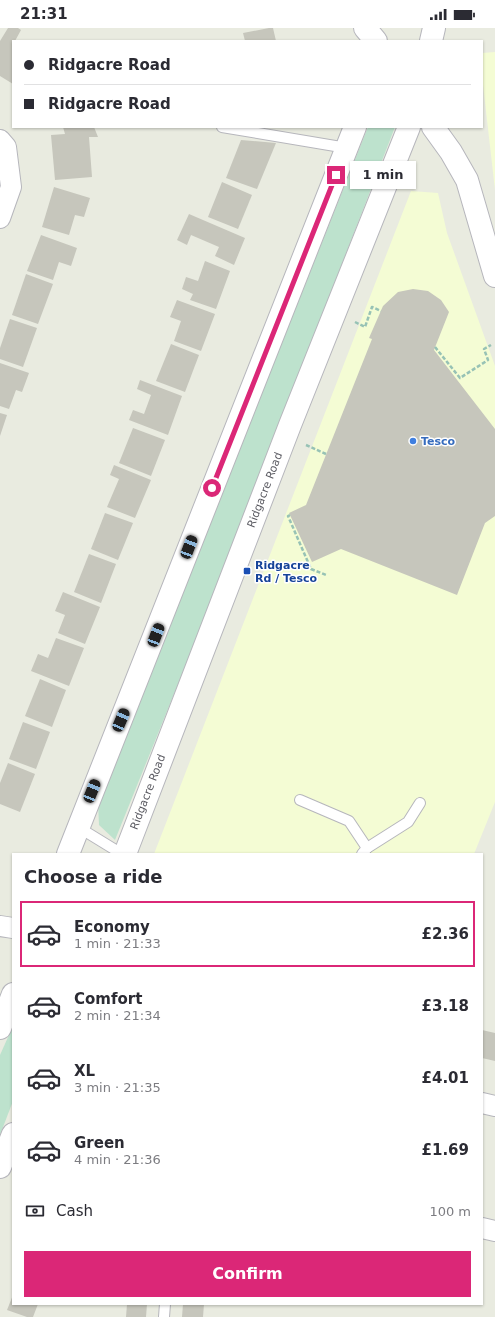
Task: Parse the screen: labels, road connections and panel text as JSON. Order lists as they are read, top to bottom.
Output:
{
  "streets": {
    "street": ["Ridgacre Road"]
  },
  "places": {
    "other": ["Tesco"],
    "transit": ["Ridgacre Rd / Tesco"]
  },
  "page": {
    "status": "21:31",
    "banner": ["Ridgacre Road", "Ridgacre Road"],
    "bubble": "1 min",
    "heading": "Choose a ride",
    "list": [
      {
        "name": "Economy",
        "note": "1 min · 21:33",
        "value": "£2.36"
      },
      {
        "name": "Comfort",
        "note": "2 min · 21:34",
        "value": "£3.18"
      },
      {
        "name": "XL",
        "note": "3 min · 21:35",
        "value": "£4.01"
      },
      {
        "name": "Green",
        "note": "4 min · 21:36",
        "value": "£1.69"
      }
    ],
    "pay": ["Cash", "100 m"],
    "buttons": "Confirm"
  }
}
